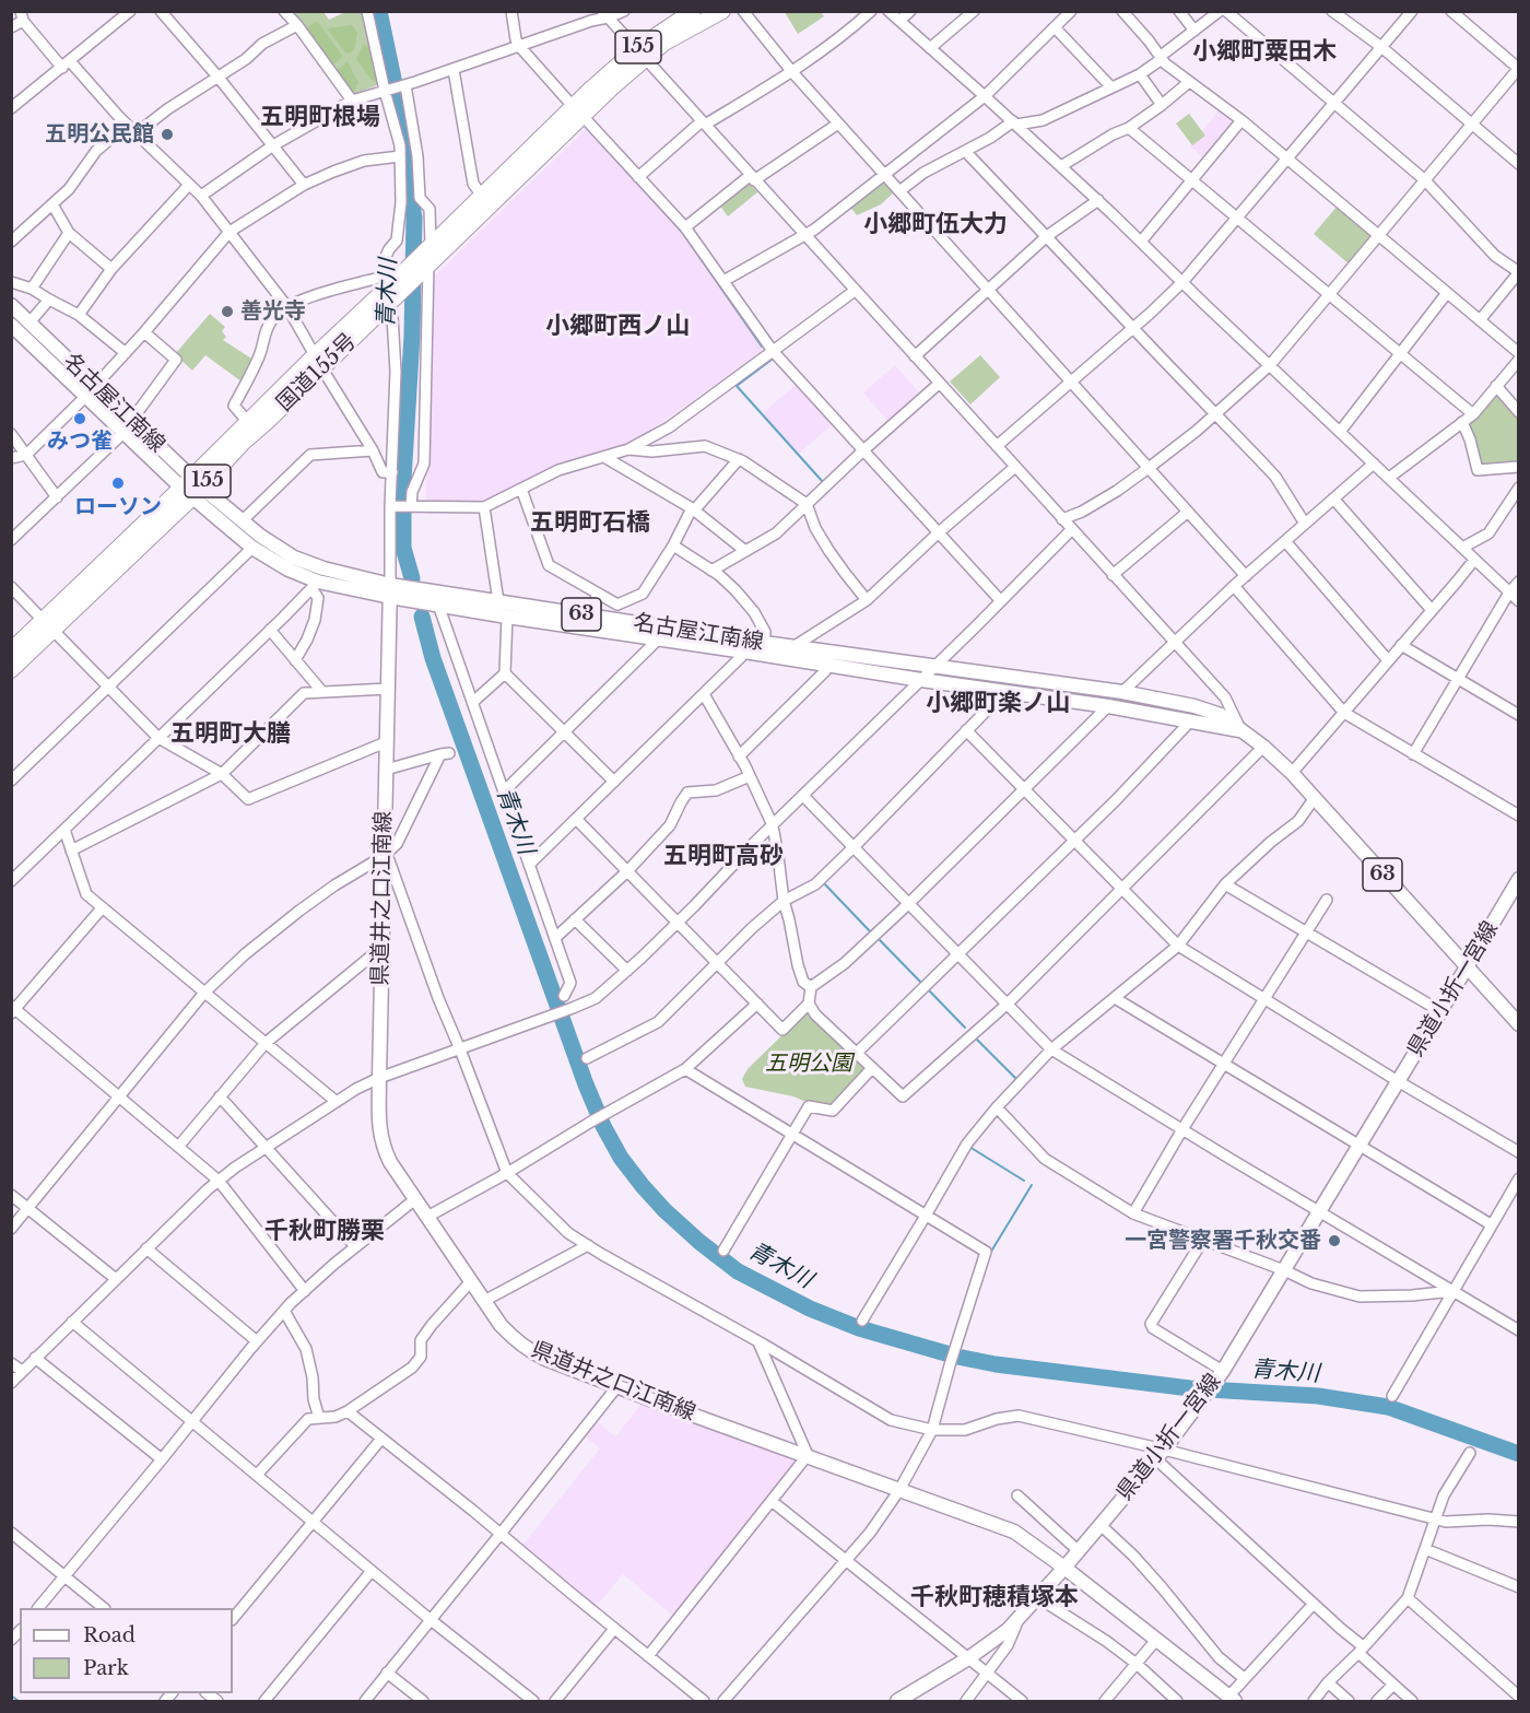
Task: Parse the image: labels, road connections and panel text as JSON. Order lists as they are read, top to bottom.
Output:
{
  "streets": {
    "highway": ["155", "国道155号"],
    "main road": [
      "名古屋江南線",
      "63",
      "県道井之口江南線",
      "県道小折一宮線"
    ]
  },
  "crossings": [
    ["国道155号", "名古屋江南線"],
    ["名古屋江南線", "県道井之口江南線"],
    ["名古屋江南線", "県道小折一宮線"],
    ["県道井之口江南線", "県道小折一宮線"]
  ],
  "districts": [
    "小郷町粟田木",
    "五明町根場",
    "小郷町伍大力",
    "小郷町西ノ山",
    "五明町石橋",
    "小郷町楽ノ山",
    "五明町大膳",
    "五明町高砂",
    "千秋町勝栗",
    "千秋町穂積塚本"
  ],
  "water": ["青木川"],
  "parks": ["五明公園"],
  "places": [
    "五明公民館",
    "善光寺",
    "みつ雀",
    "ローソン",
    "一宮警察署千秋交番"
  ],
  "legend": ["Road", "Park"]
}
